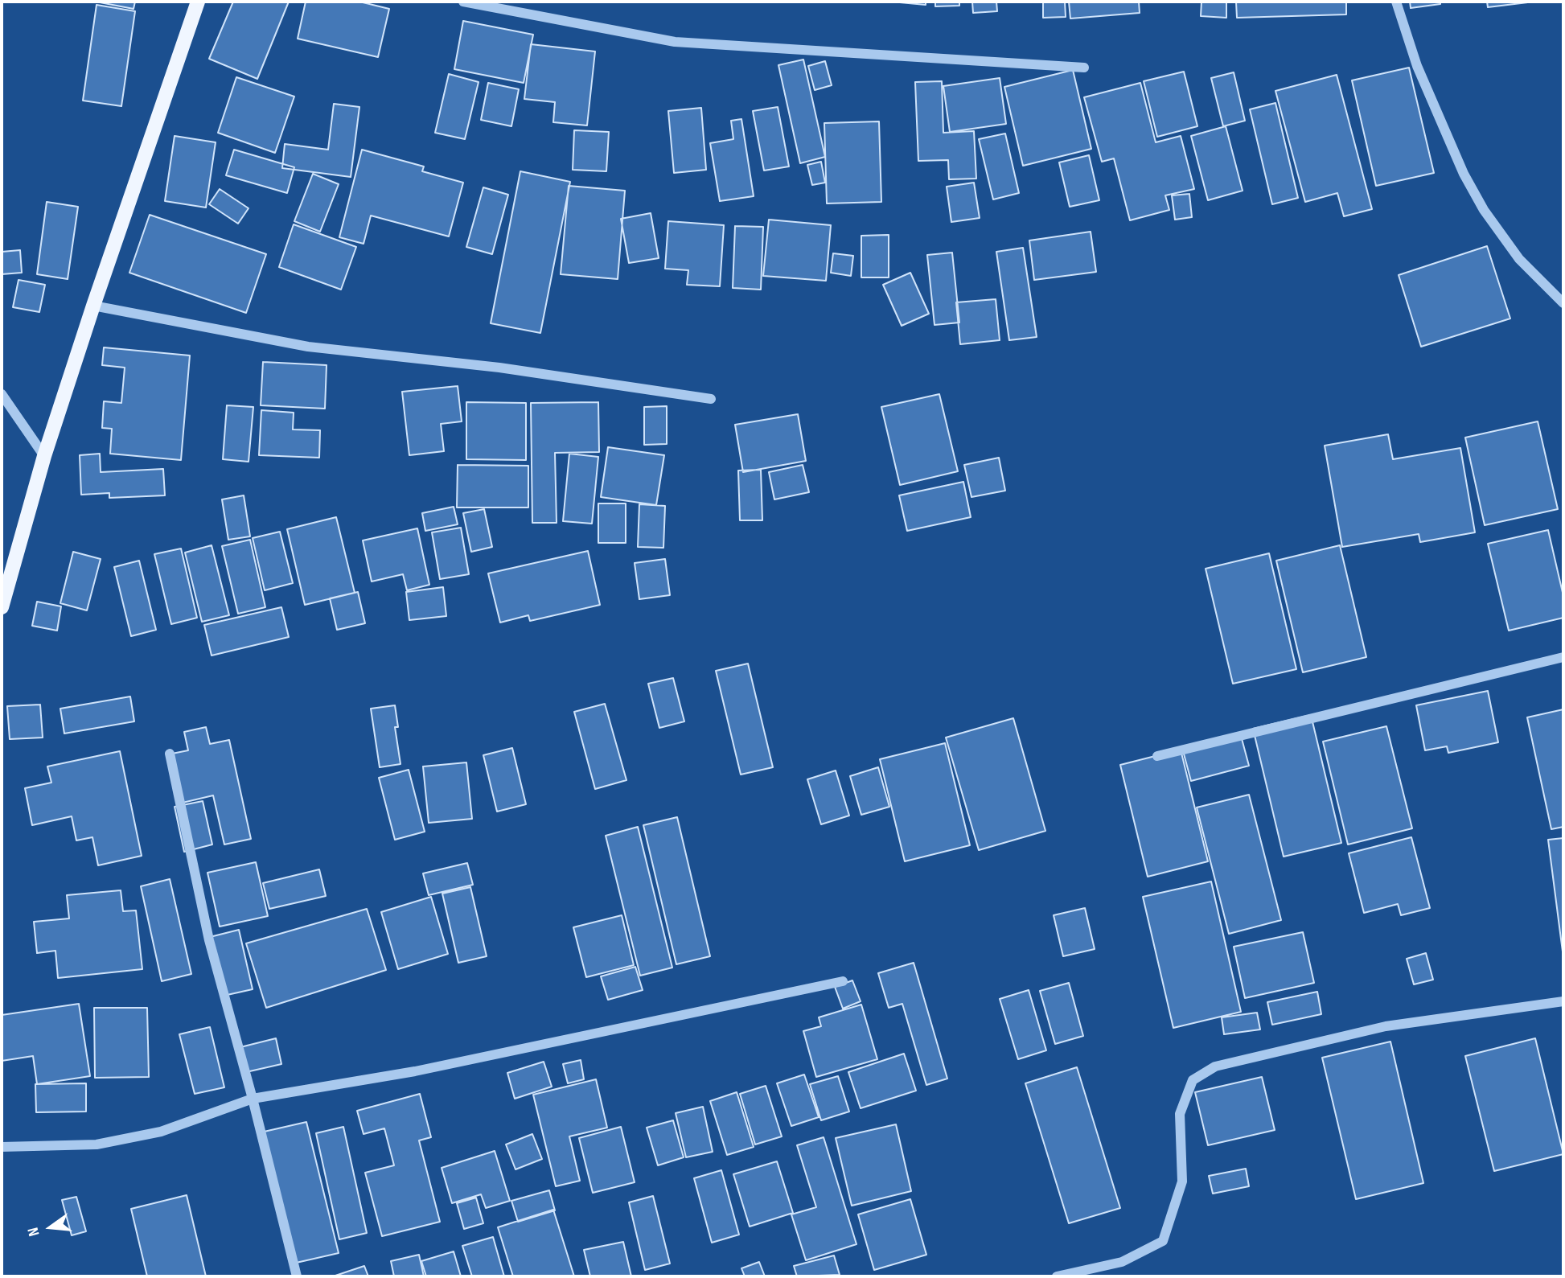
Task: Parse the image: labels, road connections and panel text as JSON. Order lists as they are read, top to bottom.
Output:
{
  "north": "left"
}
